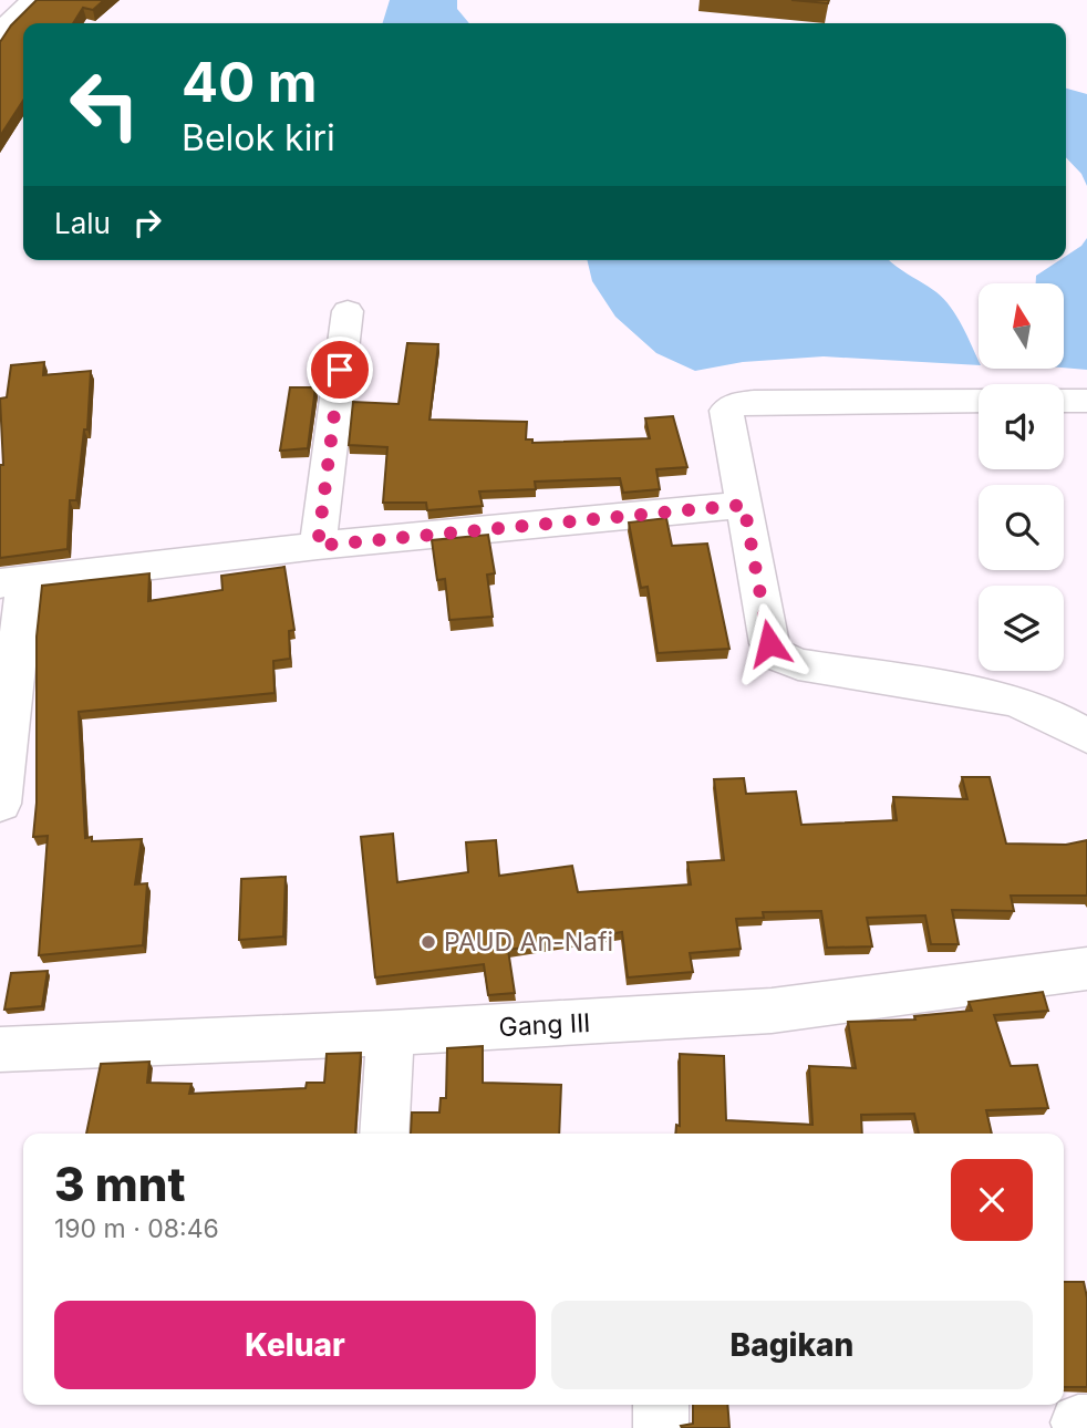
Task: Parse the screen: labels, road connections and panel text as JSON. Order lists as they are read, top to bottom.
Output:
{
  "streets": {
    "street": ["Gang III"]
  },
  "places": ["PAUD An-Nafi"],
  "north": "top",
  "page": {
    "turn": ["40 m", "Belok kiri"],
    "then": "Lalu",
    "heading": ["3 mnt", "190 m · 08:46"],
    "buttons": ["Keluar", "Bagikan"]
  }
}
